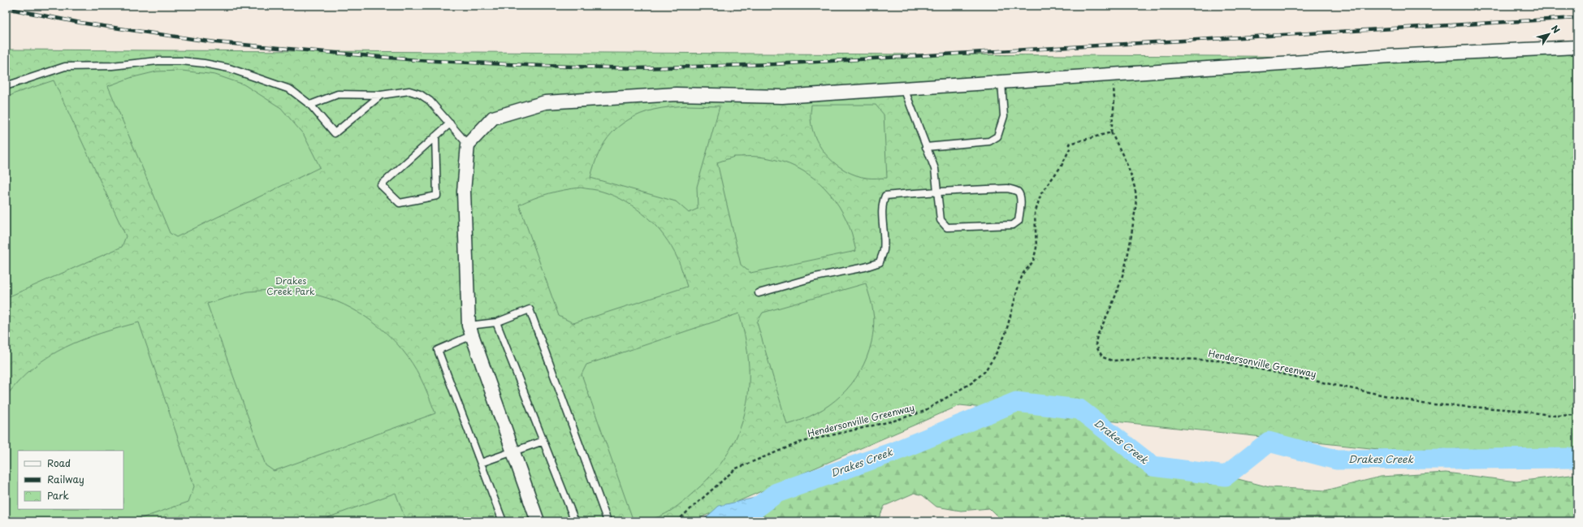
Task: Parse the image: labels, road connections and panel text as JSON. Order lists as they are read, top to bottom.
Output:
{
  "streets": {
    "path": ["Hendersonville Greenway"]
  },
  "water": ["Drakes Creek"],
  "parks": ["Drakes Creek Park"],
  "legend": ["Road", "Railway", "Park"],
  "north": "top right"
}
